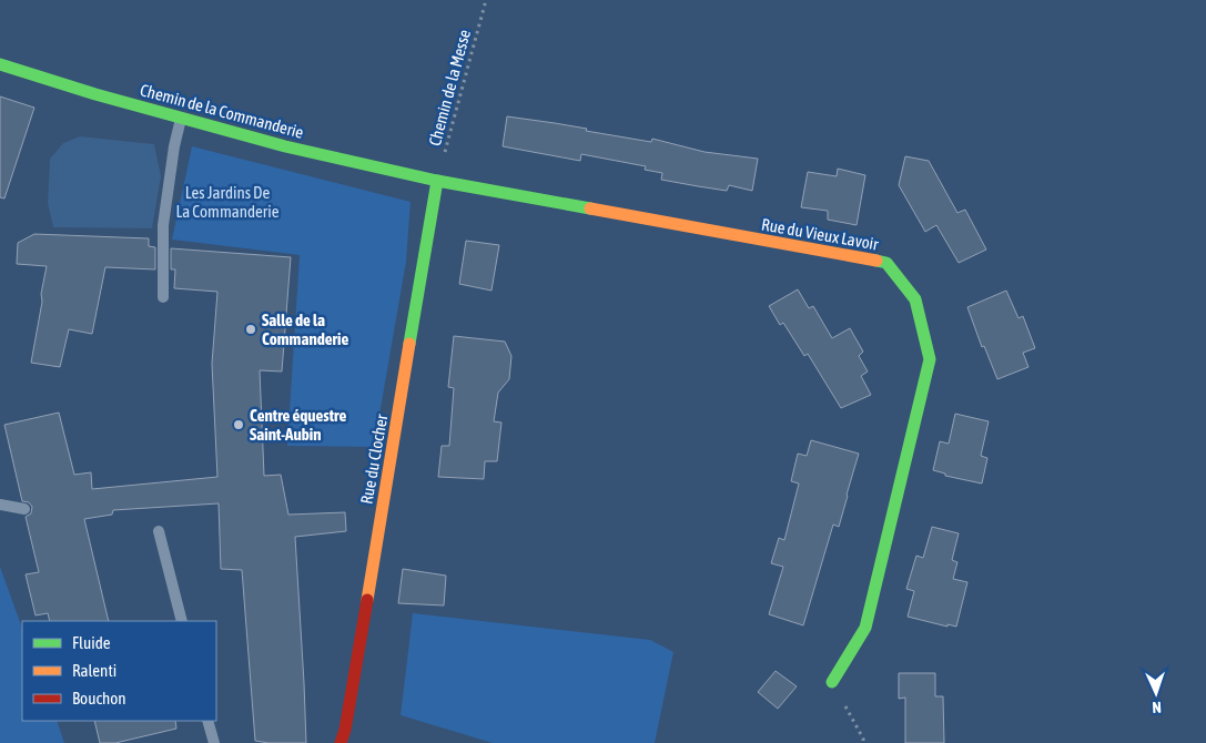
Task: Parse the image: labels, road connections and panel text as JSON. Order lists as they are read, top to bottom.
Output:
{
  "streets": {
    "street": ["Chemin de la Commanderie", "Rue du Vieux Lavoir", "Rue du Clocher"],
    "path": ["Chemin de la Messe"]
  },
  "crossings": [
    ["Chemin de la Messe", "Chemin de la Commanderie"],
    ["Chemin de la Messe", "Rue du Vieux Lavoir"],
    ["Chemin de la Messe", "Rue du Clocher"],
    ["Chemin de la Commanderie", "Rue du Vieux Lavoir"],
    ["Chemin de la Commanderie", "Rue du Clocher"],
    ["Rue du Vieux Lavoir", "Rue du Clocher"]
  ],
  "parks": ["Les Jardins De La Commanderie"],
  "places": ["Salle de la Commanderie", "Centre équestre Saint-Aubin"],
  "legend": ["Fluide", "Ralenti", "Bouchon"],
  "north": "bottom"
}
